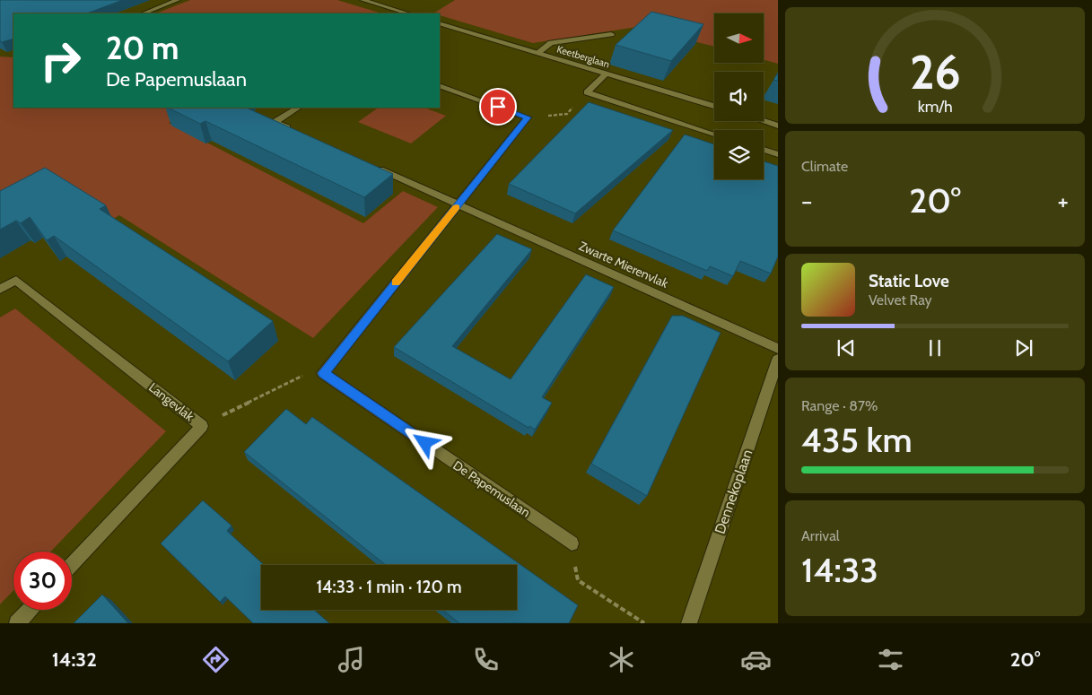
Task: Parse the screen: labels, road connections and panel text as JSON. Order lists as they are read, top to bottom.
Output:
{
  "streets": {
    "street": [
      "Keetberglaan",
      "Zwarte Mierenvlak",
      "Langevlak",
      "De Papemuslaan",
      "Dennekoplaan"
    ]
  },
  "north": "right",
  "page": {
    "turn": ["20 m", "De Papemuslaan"],
    "tile": [
      "Climate",
      ["Range · 87%", "435 km"],
      ["Arrival", "14:33"]
    ],
    "heat": ["−", "20°", "+"],
    "song": ["Static Love", "Velvet Ray"],
    "limit": "30",
    "trip": "14:33 · 1 min · 120 m",
    "tabs": ["14:32", "20°"],
    "gauge": ["26", "km/h"]
  }
}
